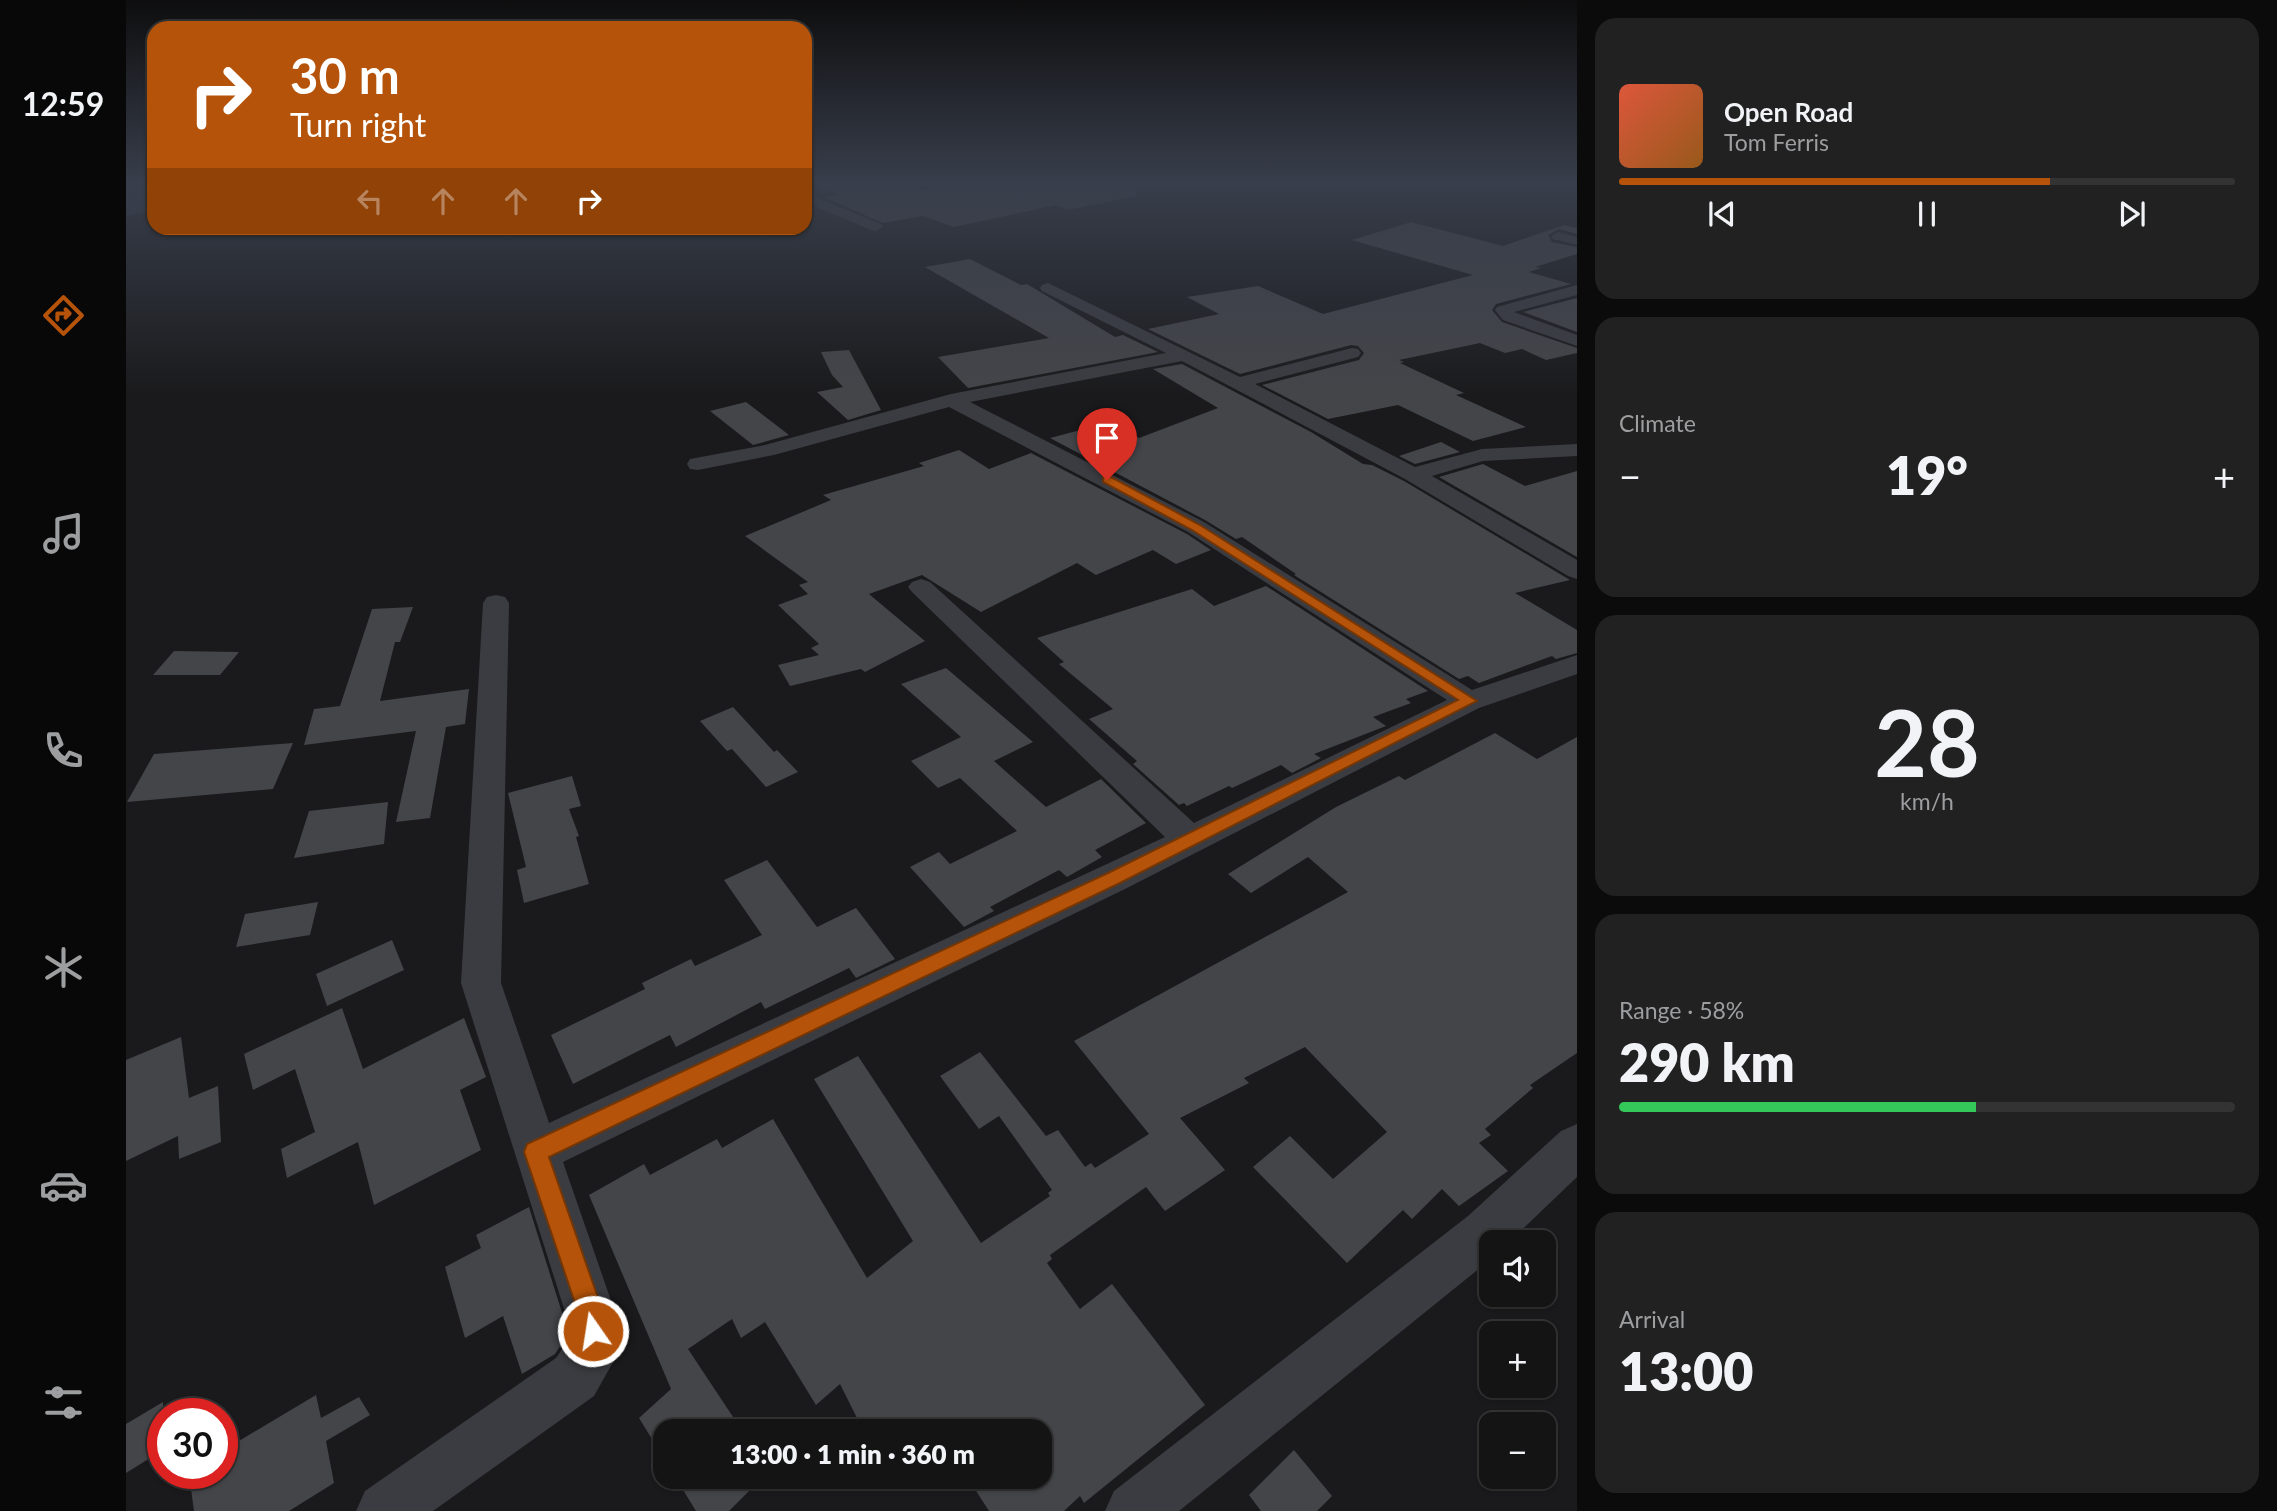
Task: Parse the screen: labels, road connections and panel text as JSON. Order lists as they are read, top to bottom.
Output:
{
  "page": {
    "tabs": "12:59",
    "turn": ["30 m", "Turn right"],
    "song": ["Open Road", "Tom Ferris"],
    "tile": [
      "Climate",
      ["28", "km/h"],
      ["Range · 58%", "290 km"],
      ["Arrival", "13:00"]
    ],
    "heat": ["−", "19°", "+"],
    "map_buttons": ["+", "−"],
    "limit": "30",
    "trip": "13:00 · 1 min · 360 m"
  }
}
